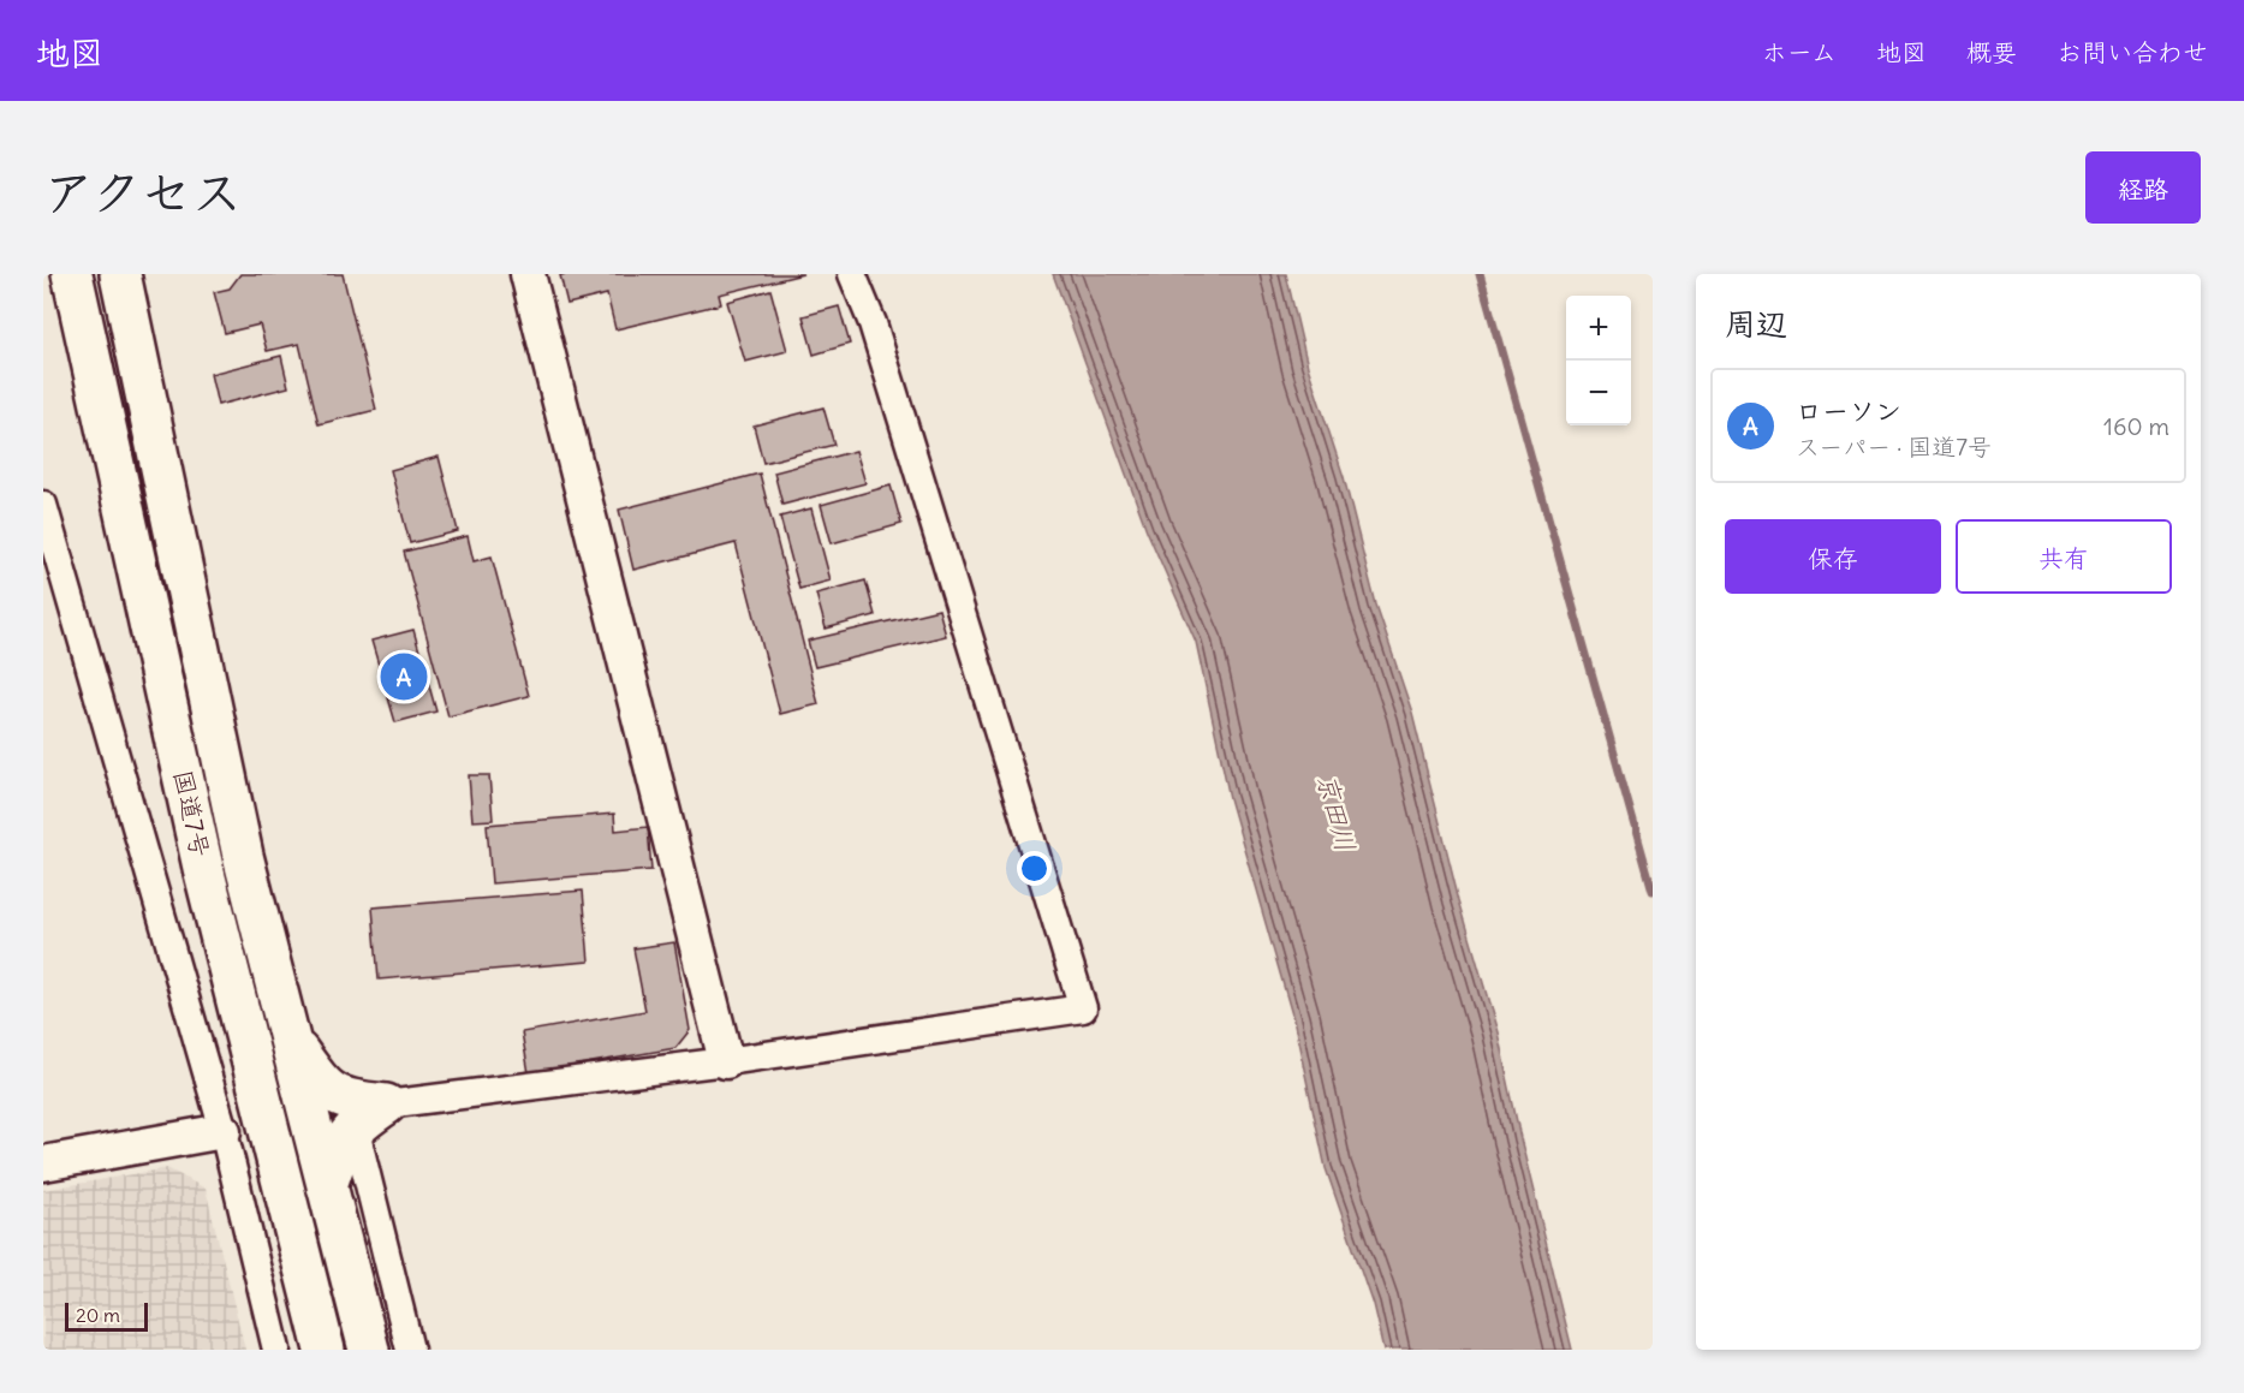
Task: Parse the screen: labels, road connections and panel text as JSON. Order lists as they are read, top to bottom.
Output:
{
  "streets": {
    "highway": ["国道7号"]
  },
  "water": ["京田川"],
  "scale_bar": "20 m",
  "page": {
    "header": "地図",
    "nav": [
      "ホーム",
      "地図",
      "概要",
      "お問い合わせ"
    ],
    "title": "アクセス",
    "buttons": [
      "経路",
      ["保存", "共有"]
    ],
    "heading": "周辺",
    "map_buttons": ["+", "−"],
    "list": [
      {
        "mark": "A",
        "name": "ローソン",
        "note": "スーパー · 国道7号",
        "value": "160 m"
      }
    ],
    "pins": "A",
    "scale": "20 m"
  }
}
